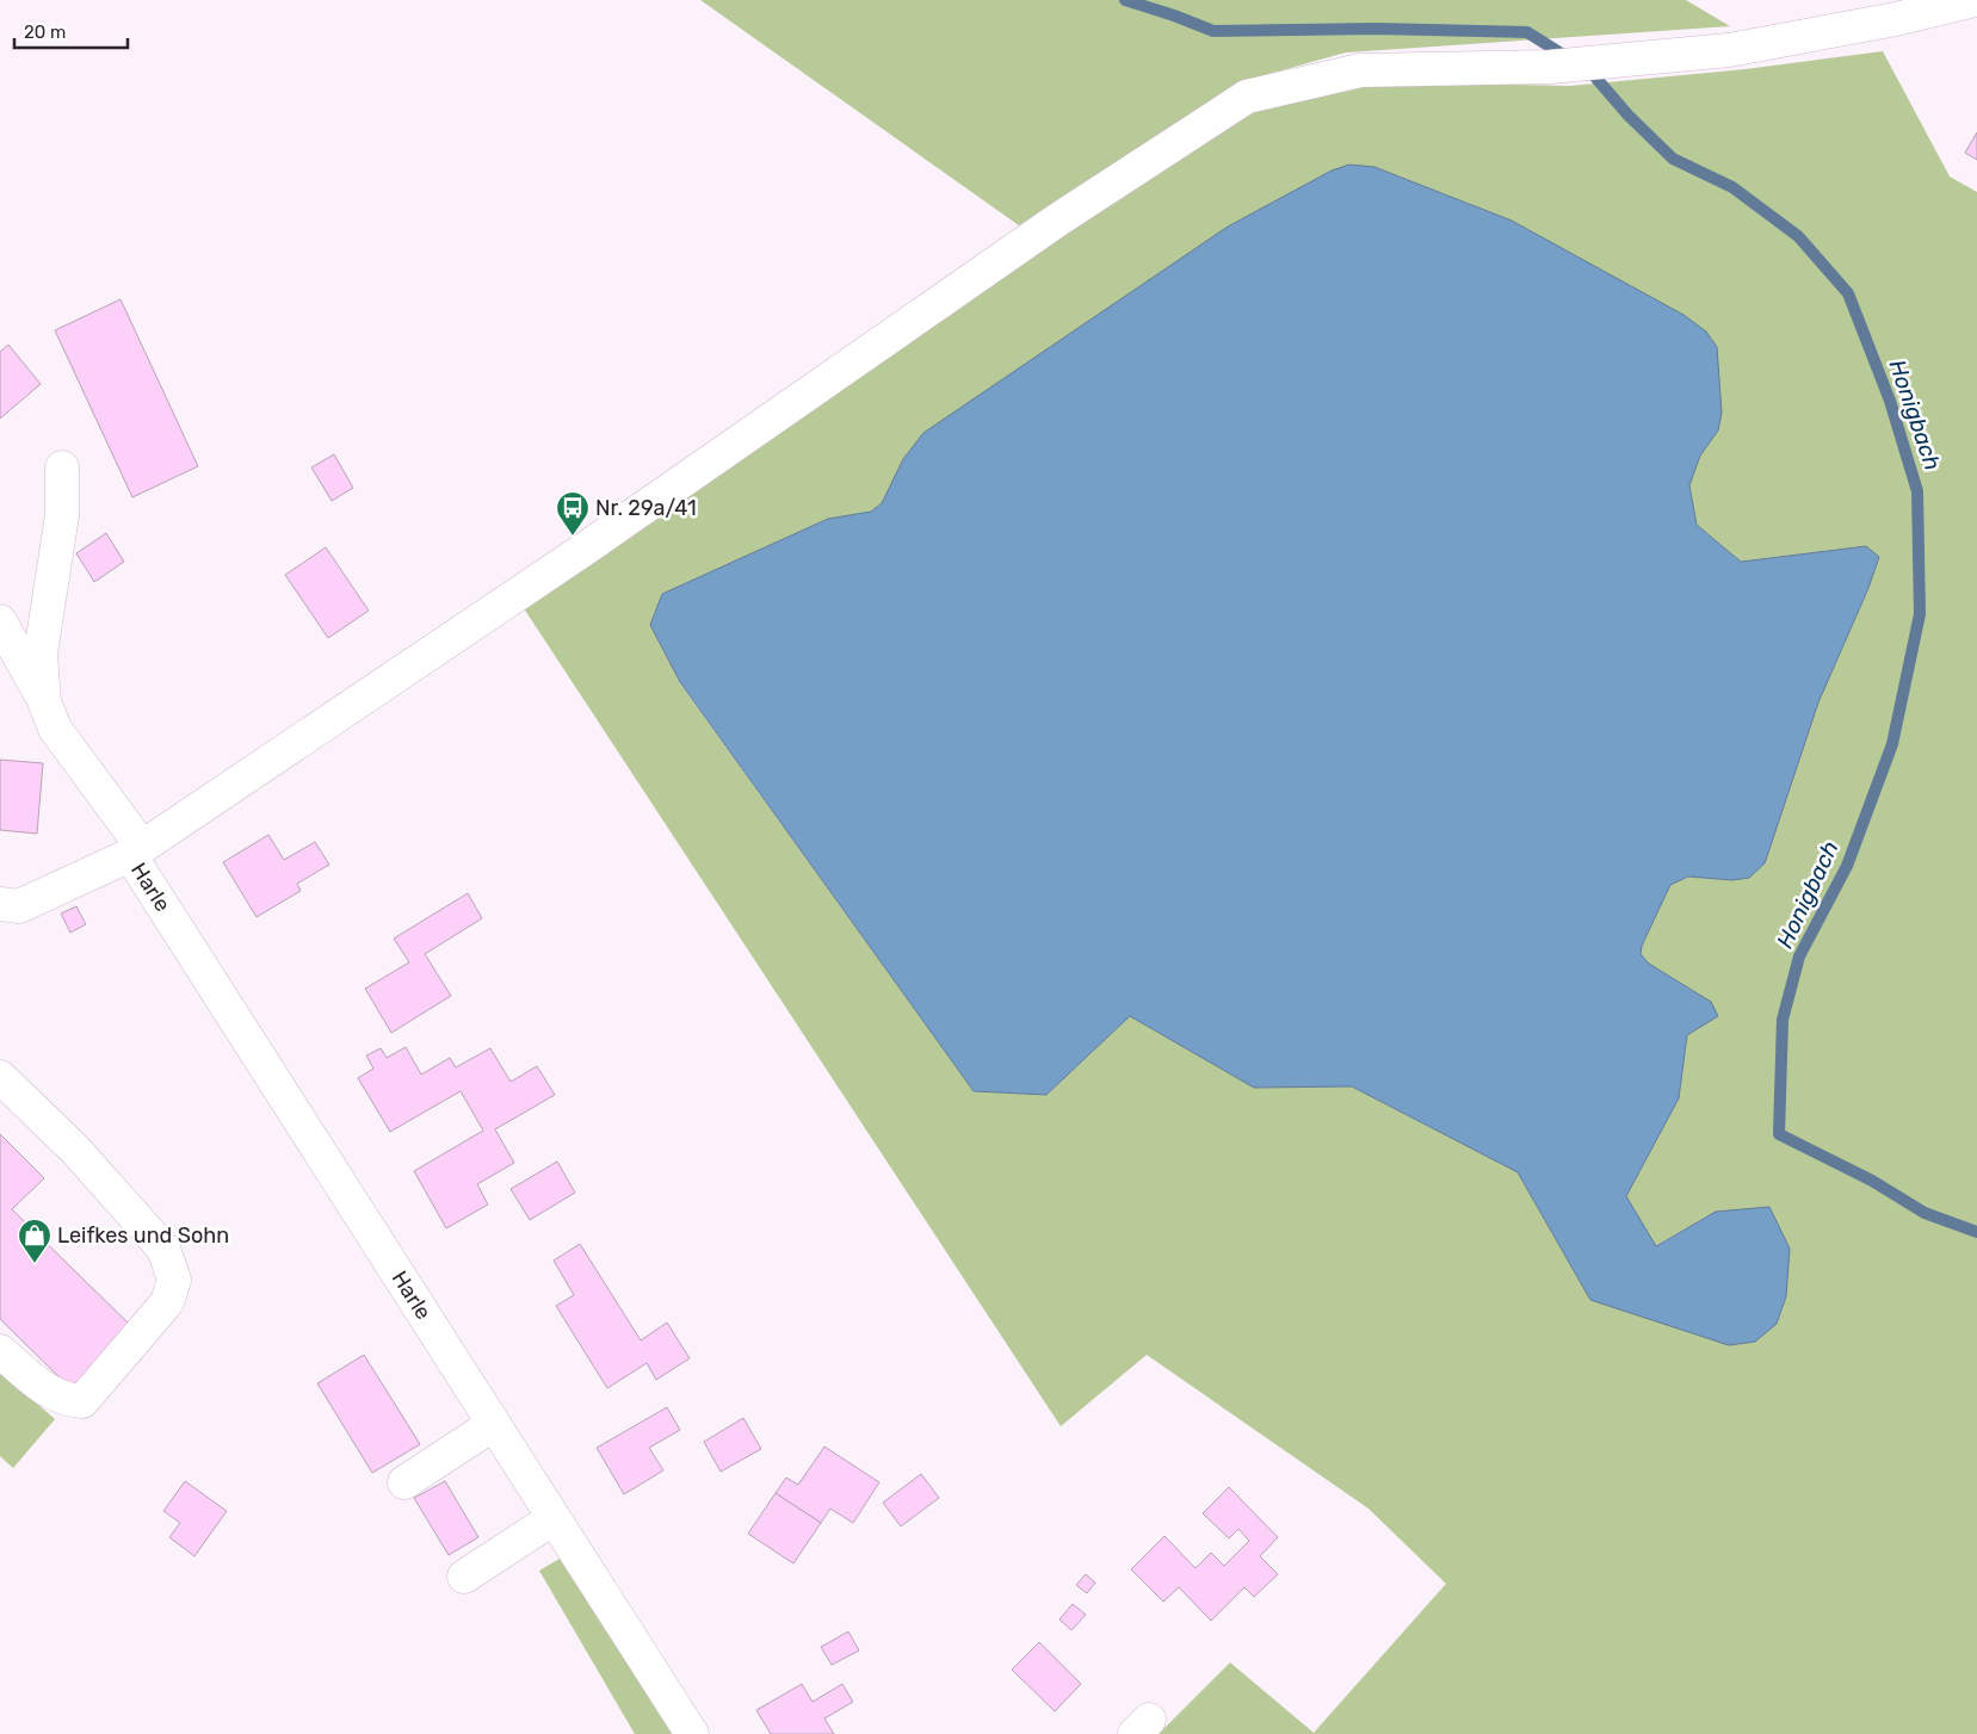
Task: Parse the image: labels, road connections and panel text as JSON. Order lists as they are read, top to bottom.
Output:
{
  "streets": {
    "street": ["Harle"]
  },
  "water": ["Honigbach"],
  "places": {
    "bus stop": ["Nr. 29a/41"],
    "shop": ["Leifkes und Sohn"]
  },
  "scale_bar": "20 m"
}
